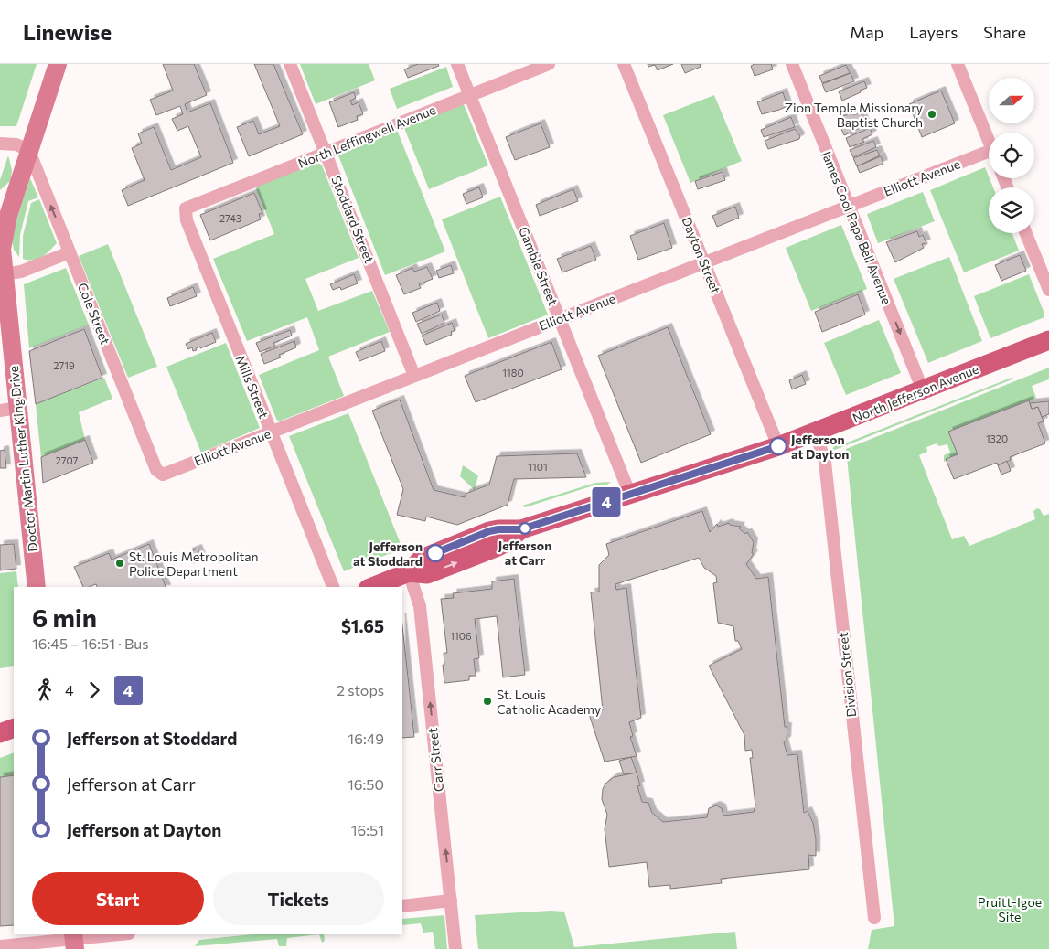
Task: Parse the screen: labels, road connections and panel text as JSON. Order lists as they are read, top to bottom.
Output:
{
  "streets": {
    "main road": ["North Jefferson Avenue", "Doctor Martin Luther King Drive"],
    "street": [
      "North Leffingwell Avenue",
      "Elliott Avenue",
      "Stoddard Street",
      "James Cool Papa Bell Avenue",
      "Dayton Street",
      "Gamble Street",
      "Cole Street",
      "Mills Street",
      "Division Street",
      "Carr Street"
    ]
  },
  "crossings": [
    ["North Leffingwell Avenue", "Stoddard Street"],
    ["North Leffingwell Avenue", "Gamble Street"],
    ["North Leffingwell Avenue", "Mills Street"],
    ["Elliott Avenue", "Stoddard Street"],
    ["Elliott Avenue", "James Cool Papa Bell Avenue"],
    ["Elliott Avenue", "Dayton Street"],
    ["Elliott Avenue", "Gamble Street"],
    ["Elliott Avenue", "Cole Street"],
    ["Elliott Avenue", "Mills Street"],
    ["James Cool Papa Bell Avenue", "North Jefferson Avenue"],
    ["Dayton Street", "North Jefferson Avenue"],
    ["Gamble Street", "North Jefferson Avenue"],
    ["Cole Street", "Doctor Martin Luther King Drive"],
    ["North Jefferson Avenue", "Division Street"],
    ["North Jefferson Avenue", "Carr Street"]
  ],
  "one_way": ["James Cool Papa Bell Avenue", "Carr Street"],
  "parks": ["Pruitt-Igoe Site"],
  "places": [
    "Zion Temple Missionary Baptist Church",
    "Jefferson at Dayton",
    "Jefferson at Carr",
    "Jefferson at Stoddard",
    "St. Louis Metropolitan Police Department",
    "St. Louis Catholic Academy"
  ],
  "lines": ["bus line 4"],
  "house_numbers": [
    "2743",
    "2719",
    "1180",
    "1320",
    "2707",
    "1101",
    "1106"
  ],
  "north": "right",
  "page": {
    "header": "Linewise",
    "nav": ["Map", "Layers", "Share"],
    "on_map": "4",
    "heading": ["6 min", "16:45 – 16:51 · Bus", "$1.65"],
    "legs": ["4", "4", "2 stops"],
    "list": [
      {
        "name": "Jefferson at Stoddard",
        "value": "16:49"
      },
      {
        "name": "Jefferson at Carr",
        "value": "16:50"
      },
      {
        "name": "Jefferson at Dayton",
        "value": "16:51"
      }
    ],
    "buttons": ["Start", "Tickets"]
  }
}
